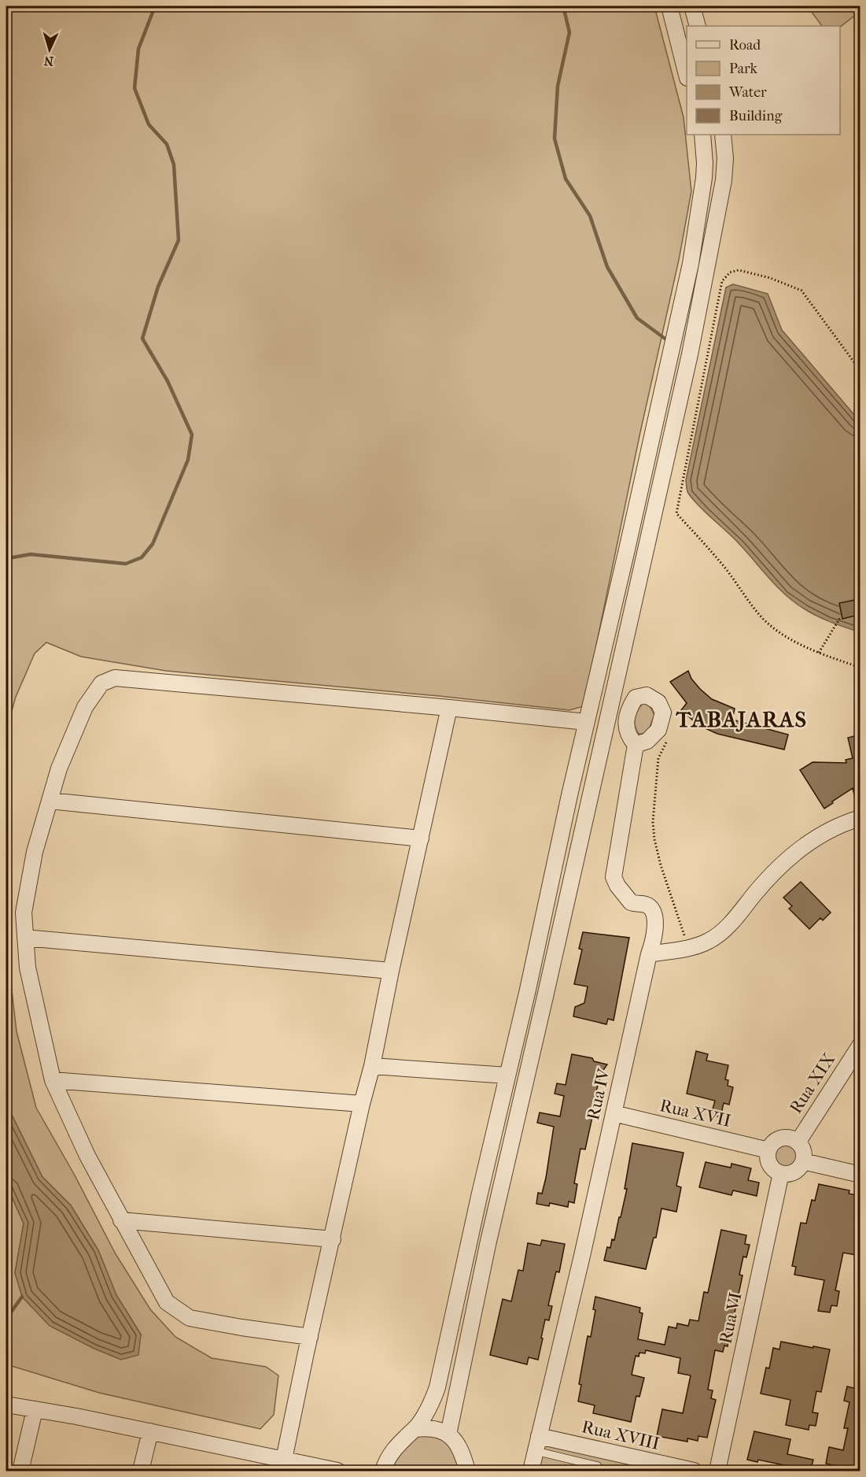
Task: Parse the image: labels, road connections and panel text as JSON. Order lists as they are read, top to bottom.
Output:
{
  "streets": {
    "street": [
      "Rua XIX",
      "Rua IV",
      "Rua XVII",
      "Rua VI",
      "Rua XVIII"
    ]
  },
  "crossings": [
    ["Rua XIX", "Rua XVII"],
    ["Rua XIX", "Rua VI"],
    ["Rua IV", "Rua XVII"],
    ["Rua IV", "Rua XVIII"],
    ["Rua XVII", "Rua VI"]
  ],
  "districts": ["TABAJARAS"],
  "legend": [
    "Road",
    "Park",
    "Water",
    "Building"
  ],
  "north": "bottom"
}
